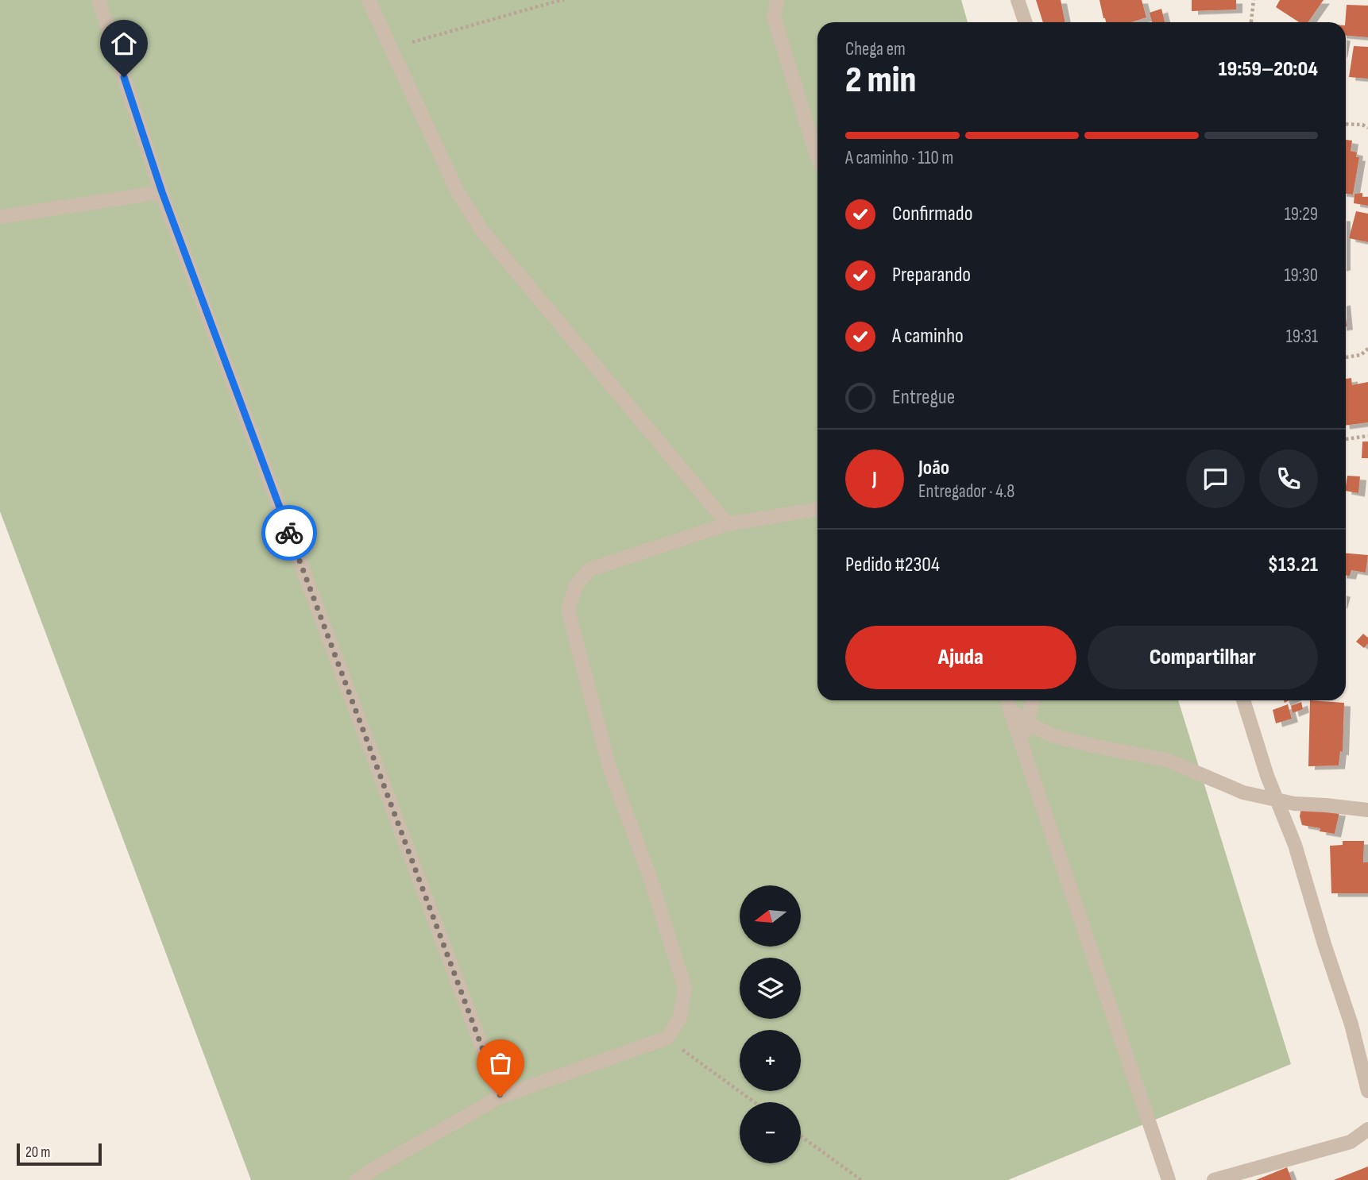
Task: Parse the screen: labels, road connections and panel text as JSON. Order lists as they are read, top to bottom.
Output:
{
  "scale_bar": "20 m",
  "north": "left",
  "page": {
    "heading": ["2 min", "Chega em", "19:59–20:04"],
    "panel": [
      "João",
      "Entregador · 4.8",
      "Pedido #2304",
      "$13.21"
    ],
    "bar": "A caminho · 110 m",
    "list": [
      ["Confirmado", "19:29"],
      ["Preparando", "19:30"],
      ["A caminho", "19:31"],
      "Entregue"
    ],
    "round": "J",
    "buttons": ["Ajuda", "Compartilhar"],
    "map_buttons": ["+", "−"],
    "scale": "20 m"
  }
}
